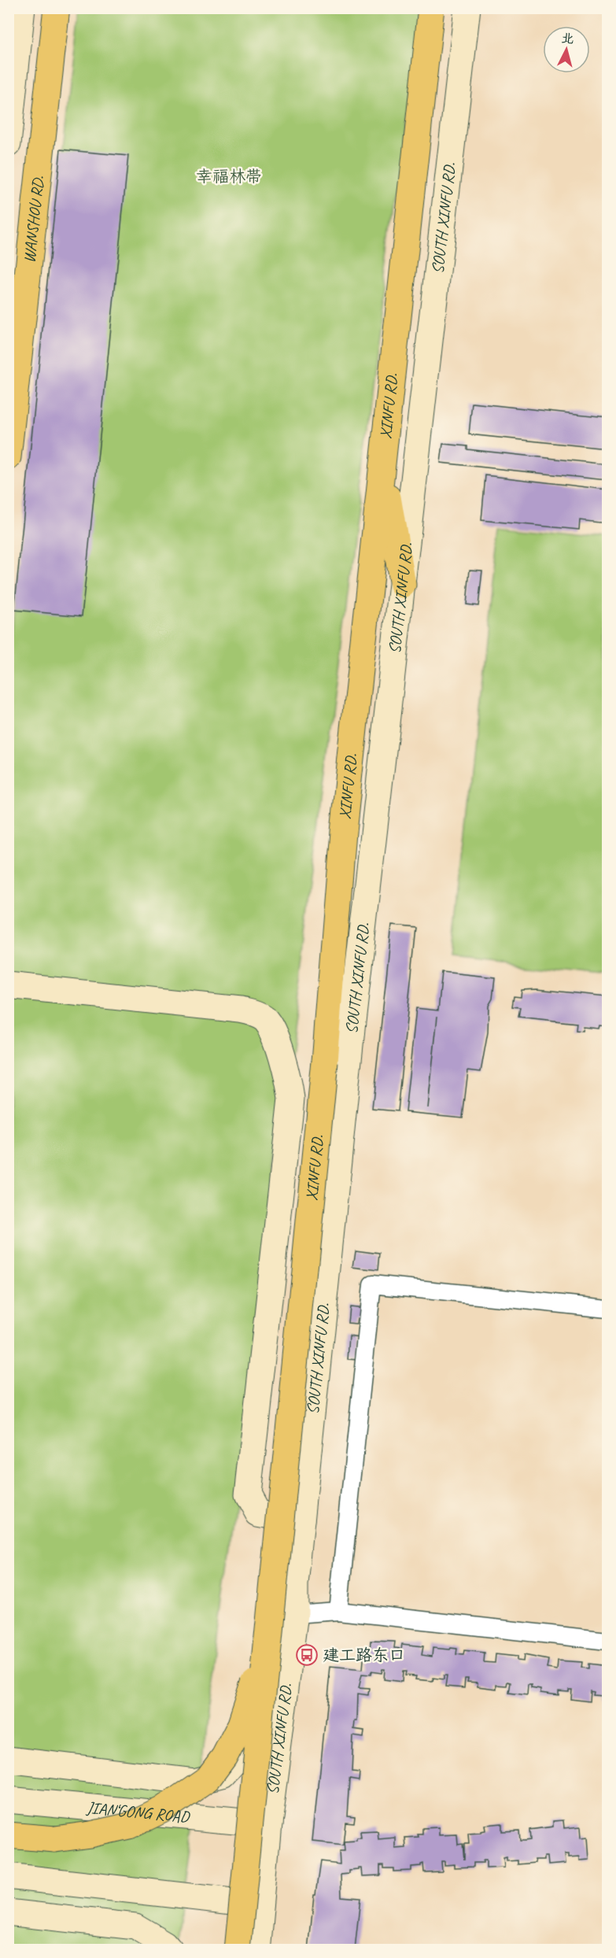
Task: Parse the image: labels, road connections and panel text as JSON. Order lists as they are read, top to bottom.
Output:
{
  "streets": {
    "main road": [
      "WANSHOU RD.",
      "SOUTH XINFU RD.",
      "XINFU RD.",
      "JIAN‘GONG ROAD"
    ]
  },
  "crossings": [
    ["SOUTH XINFU RD.", "JIAN‘GONG ROAD"]
  ],
  "parks": ["幸福林带"],
  "places": {
    "bus stop": ["建工路东口"]
  },
  "north": "top"
}
